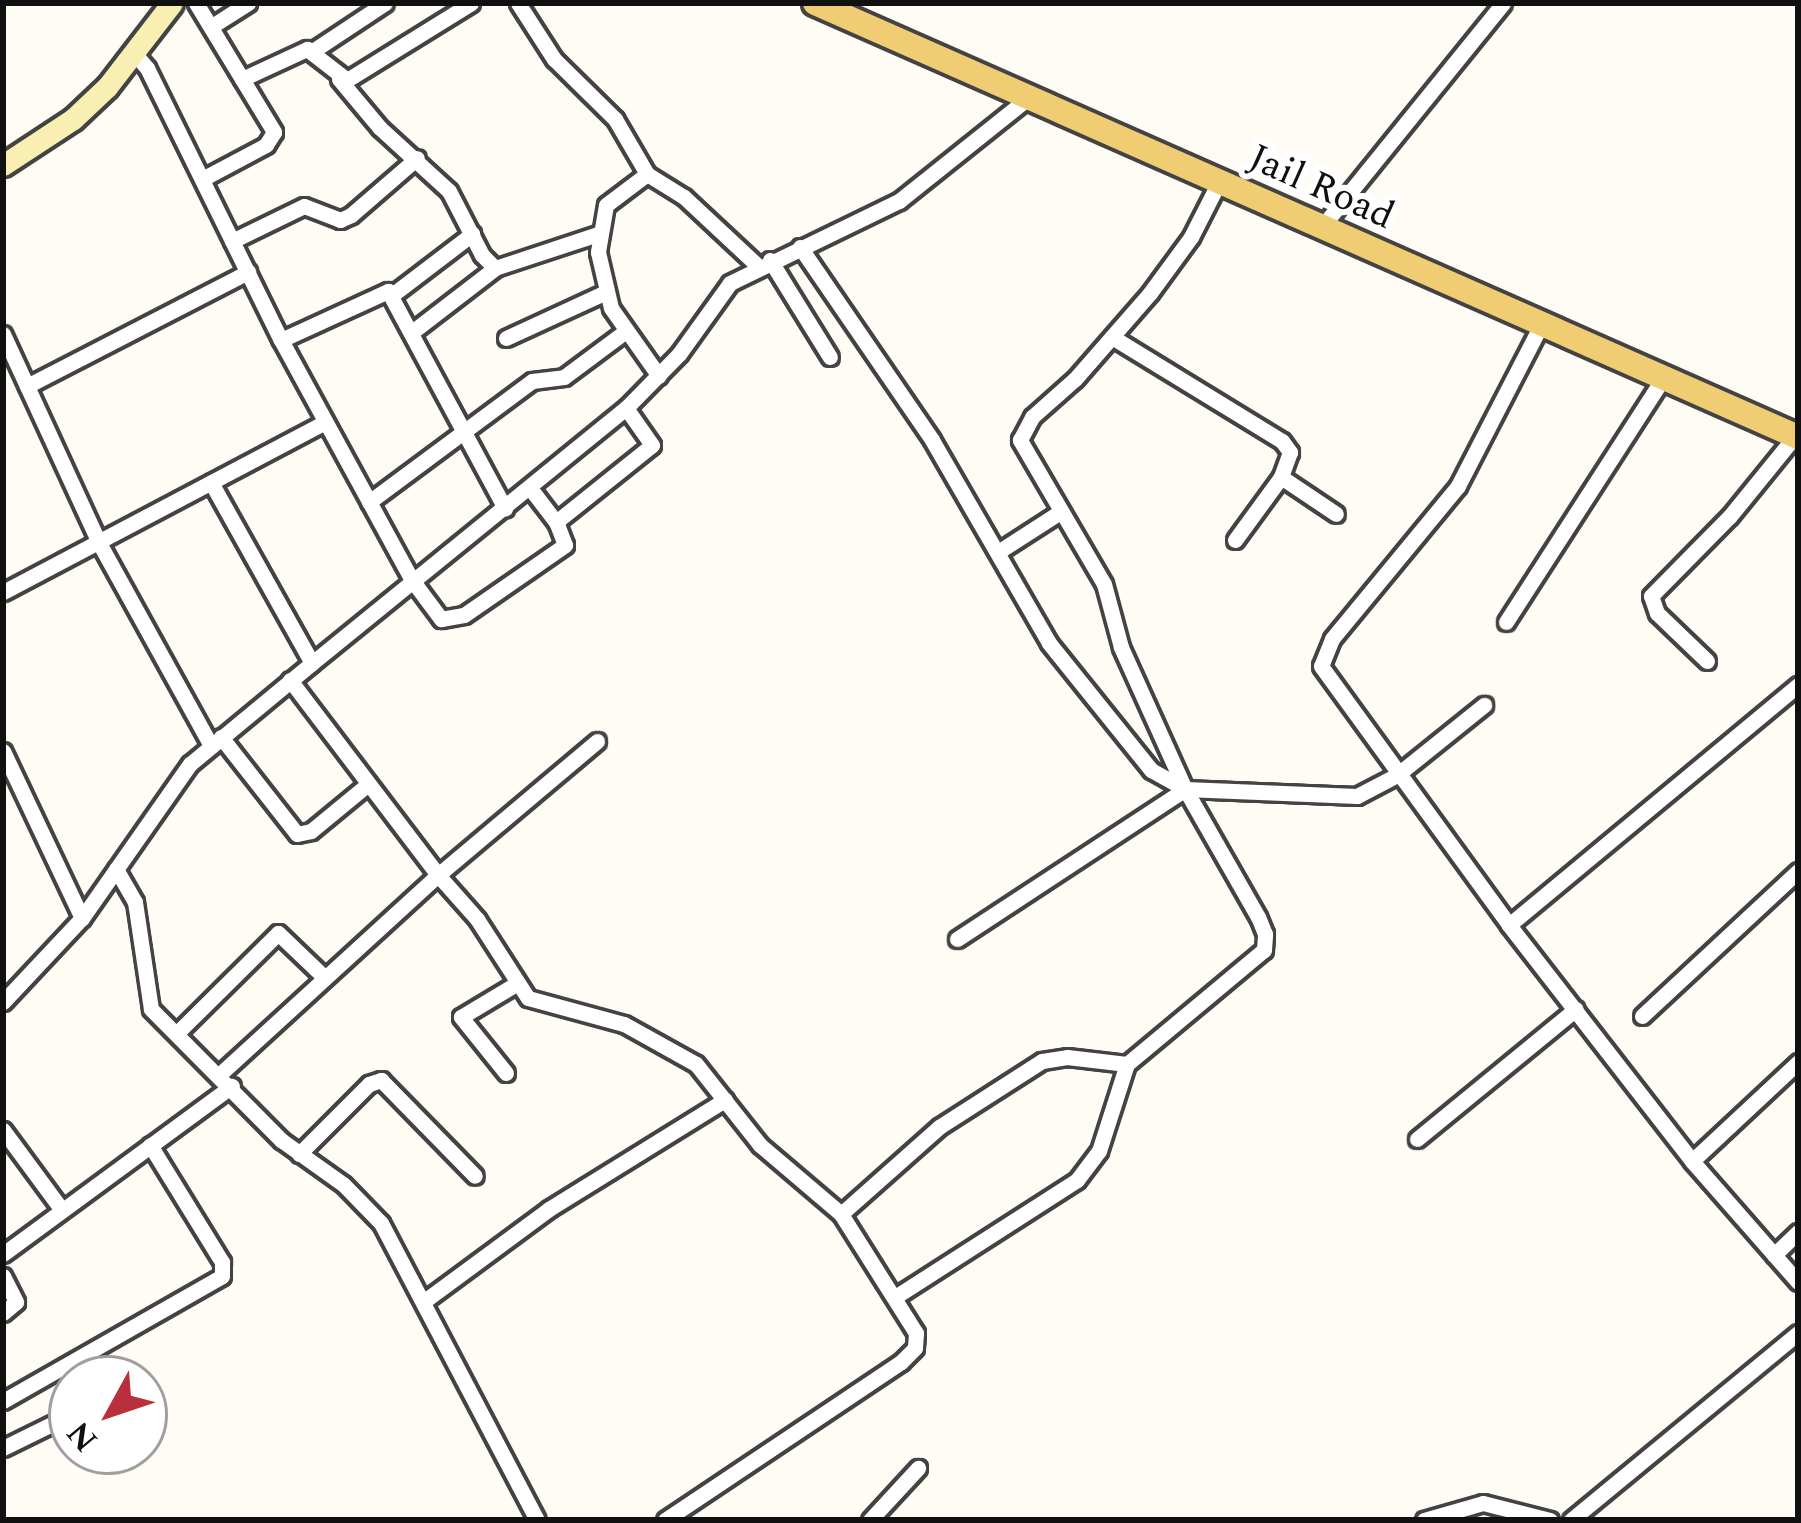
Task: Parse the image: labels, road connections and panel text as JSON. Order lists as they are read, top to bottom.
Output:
{
  "streets": {
    "main road": ["Jail Road"]
  },
  "north": "bottom left"
}
